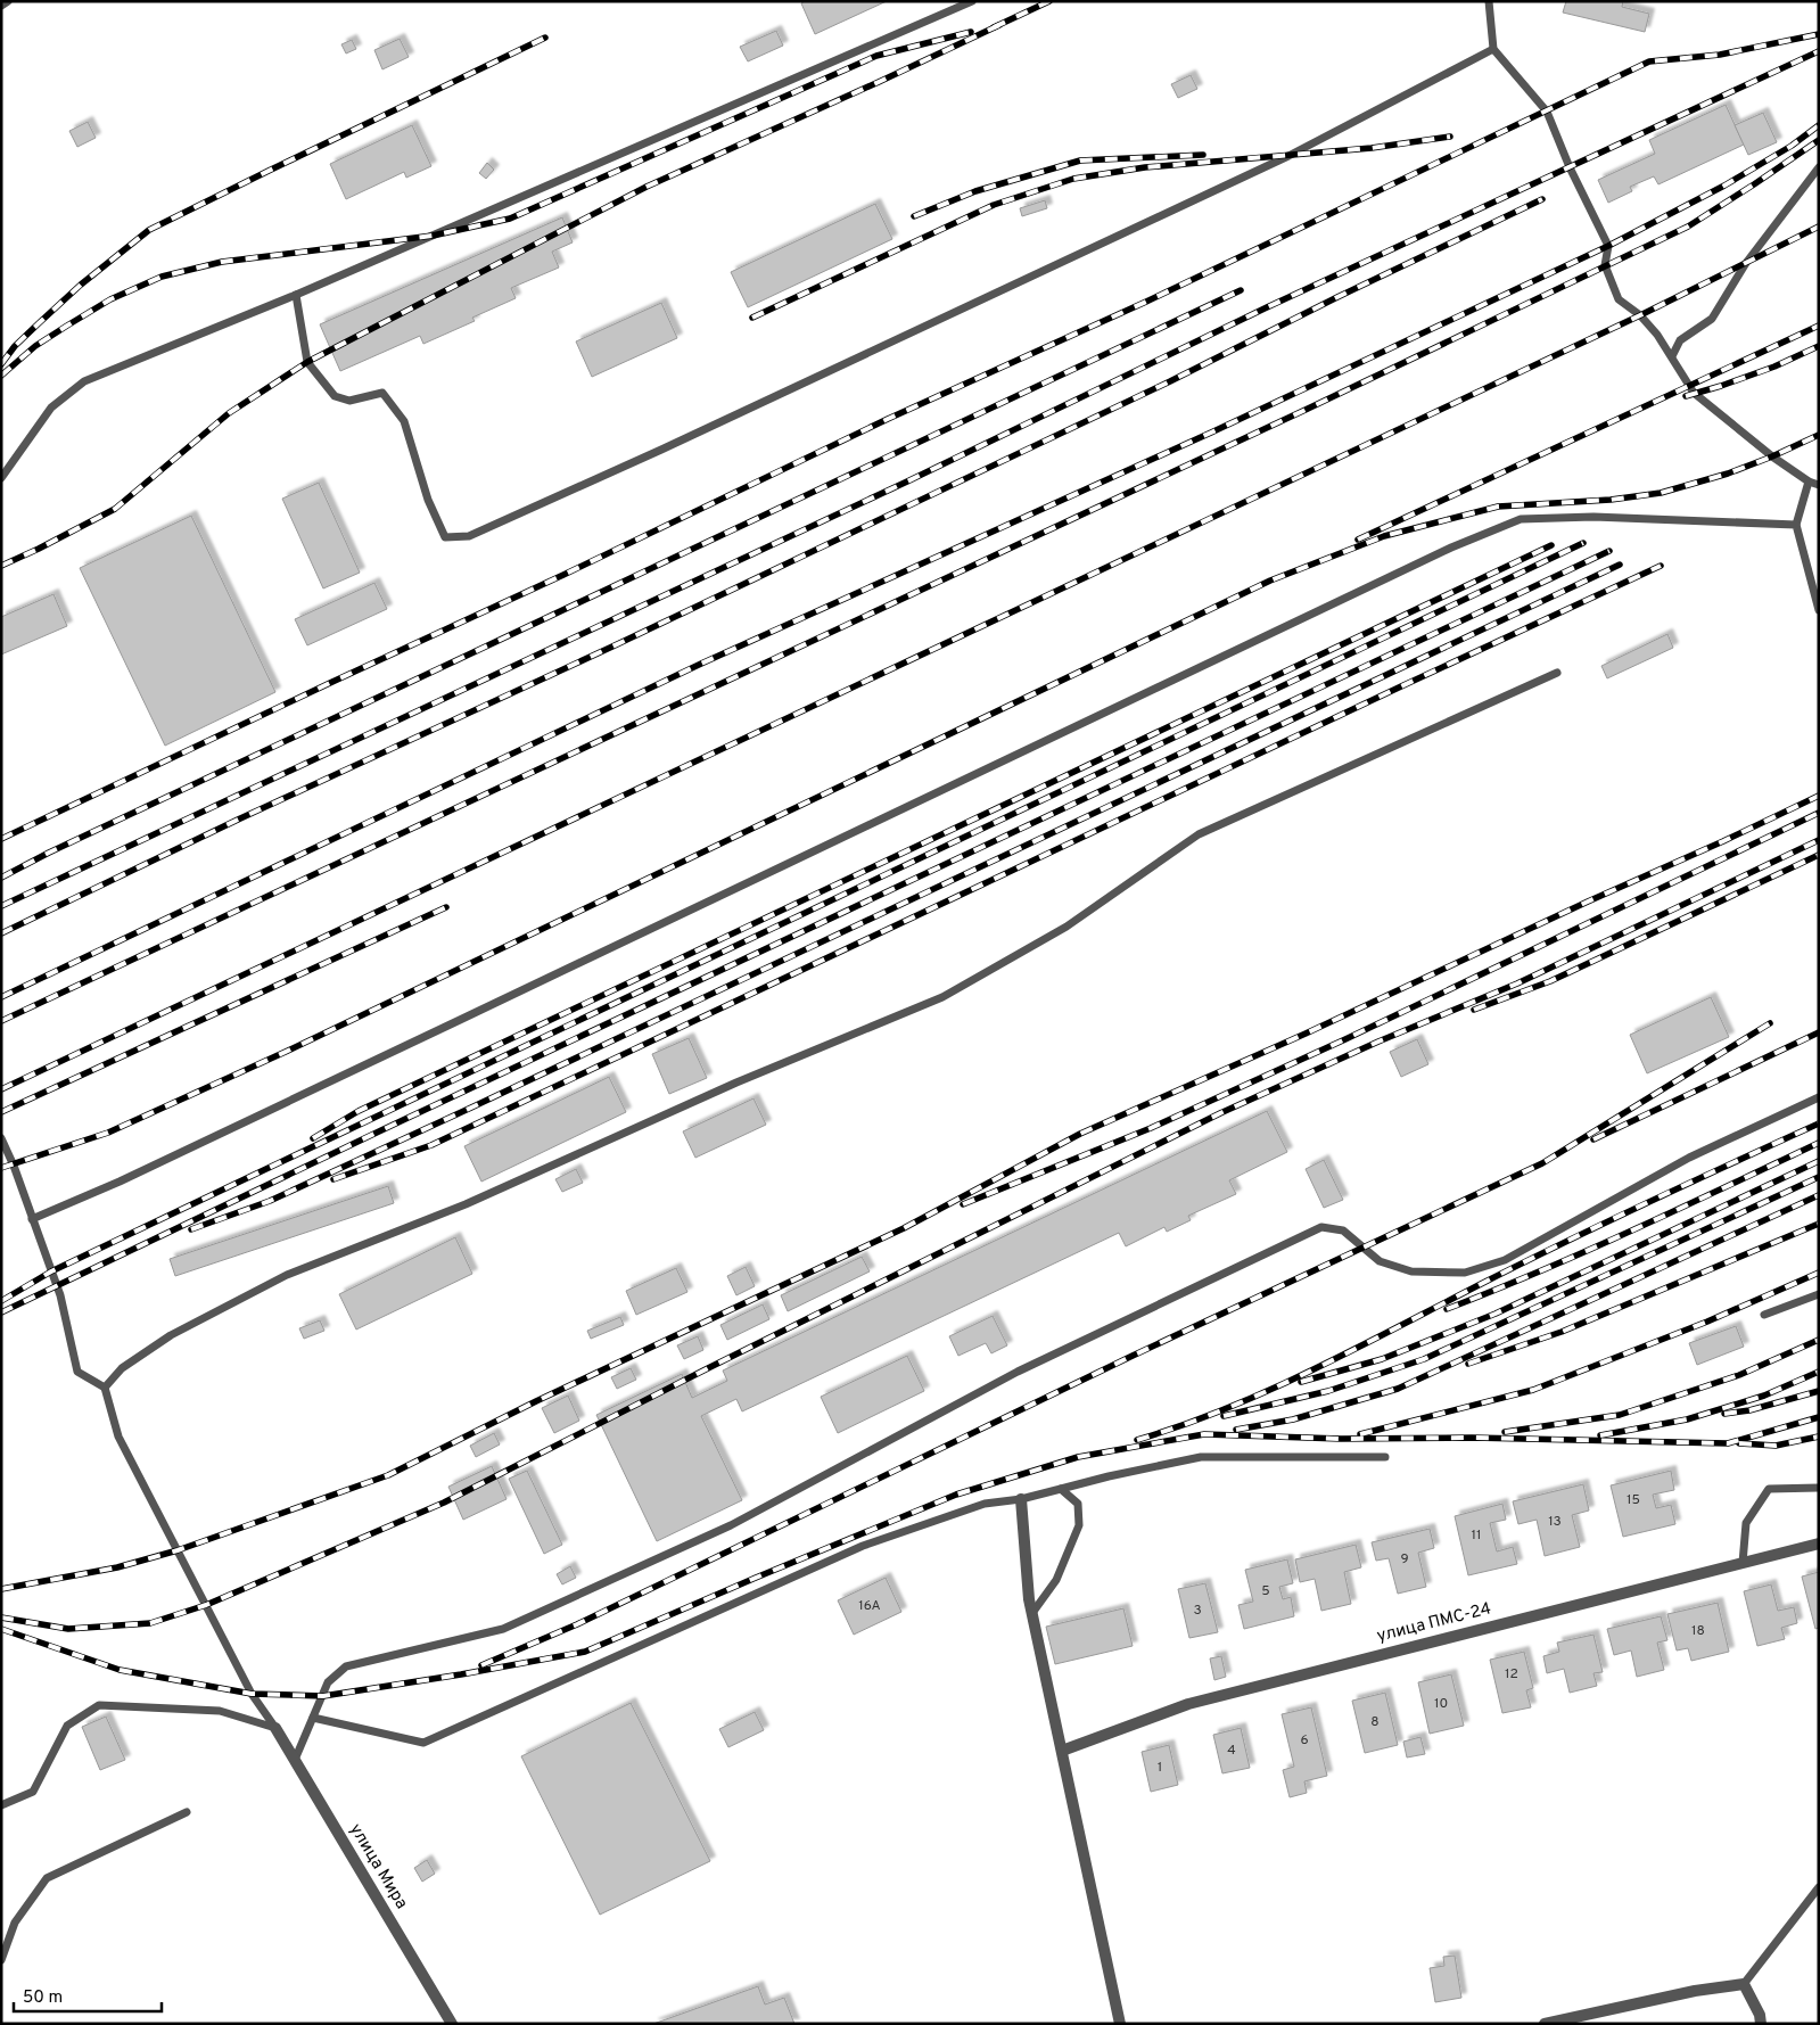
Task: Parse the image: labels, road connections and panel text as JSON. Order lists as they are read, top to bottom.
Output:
{
  "streets": {
    "street": ["улица ПМС-24", "улица Мира"]
  },
  "house_numbers": [
    "15",
    "13",
    "11",
    "9",
    "5",
    "16А",
    "3",
    "18",
    "12",
    "10",
    "8",
    "6",
    "4",
    "1"
  ],
  "scale_bar": "50 m"
}
